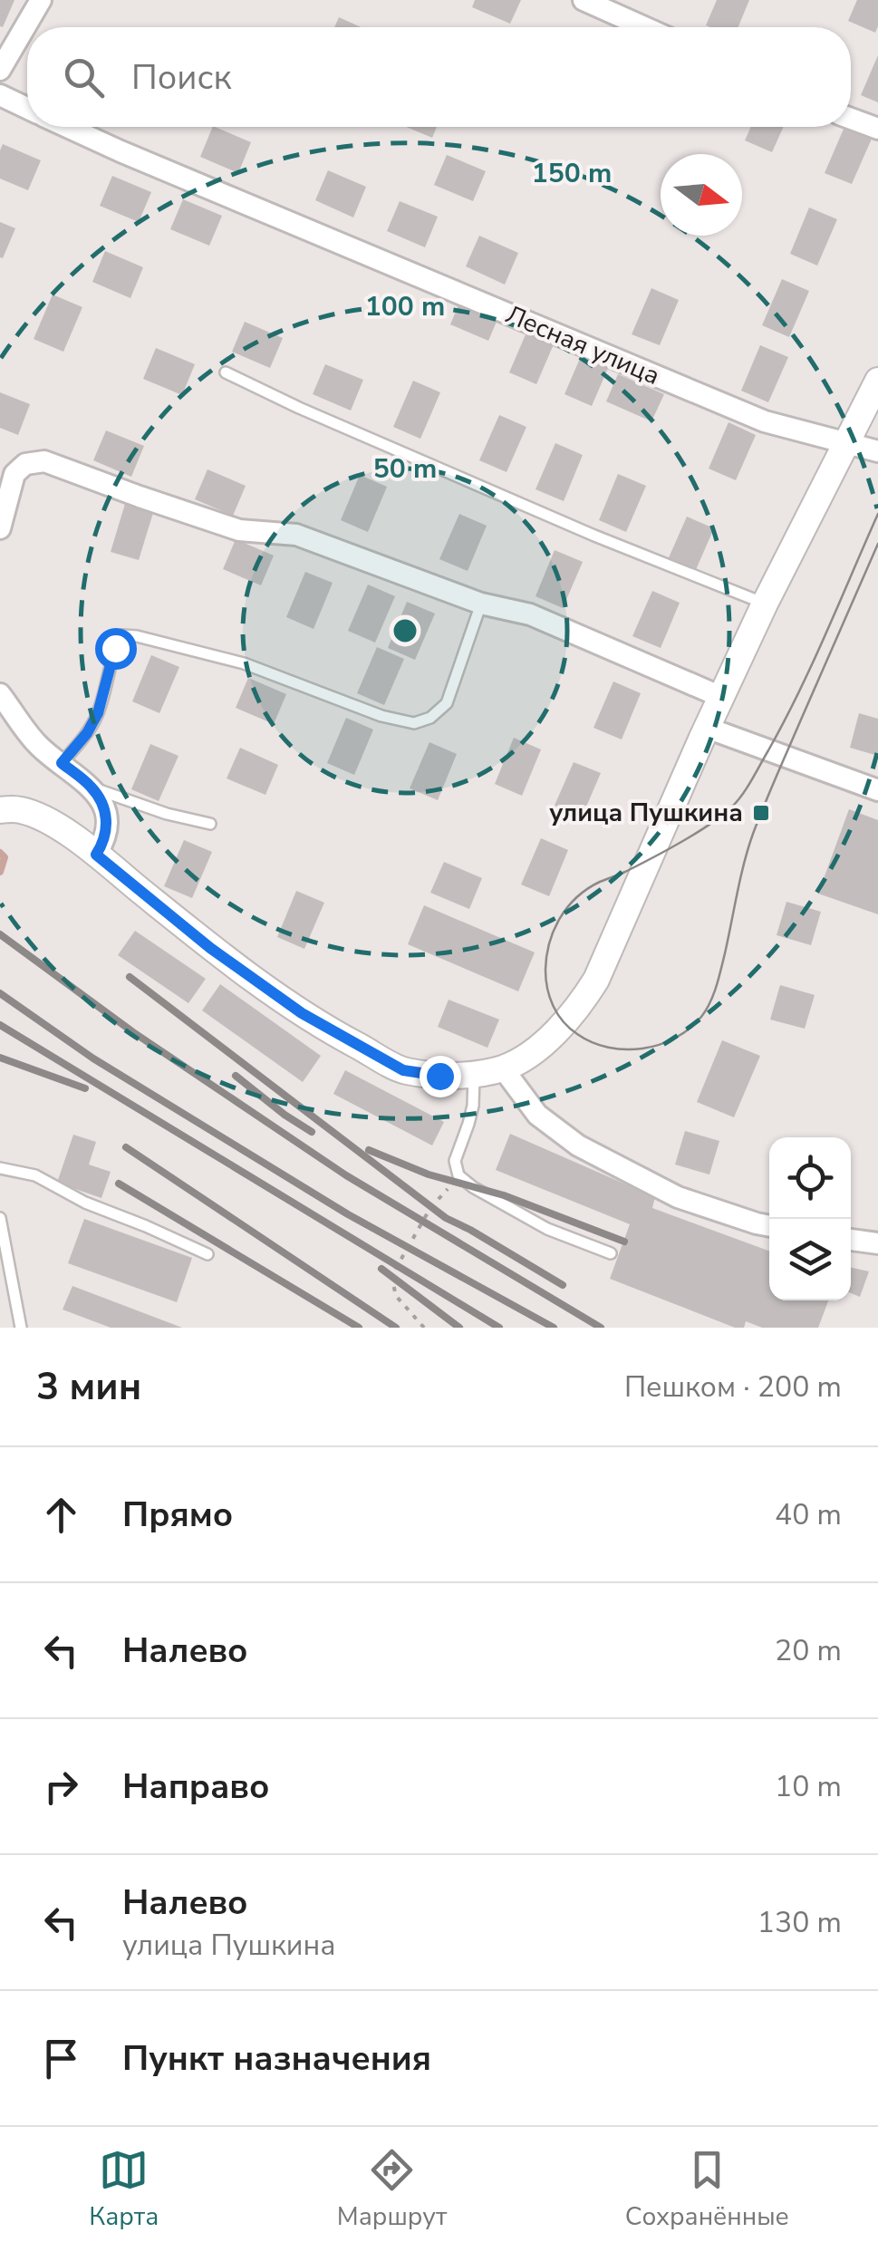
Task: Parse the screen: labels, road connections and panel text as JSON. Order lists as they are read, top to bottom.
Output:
{
  "streets": {
    "street": ["Лесная улица"]
  },
  "places": {
    "transit": ["улица Пушкина"]
  },
  "north": "right",
  "page": {
    "search": "Поиск",
    "heading": ["3 мин", "Пешком · 200 m"],
    "list": [
      ["Прямо", "40 m"],
      ["Налево", "20 m"],
      ["Направо", "10 m"],
      ["Налево", "улица Пушкина", "130 m"],
      "Пункт назначения"
    ],
    "nav": ["Карта", "Маршрут", "Сохранённые"]
  },
  "rings": ["150 m", "100 m", "50 m"]
}
